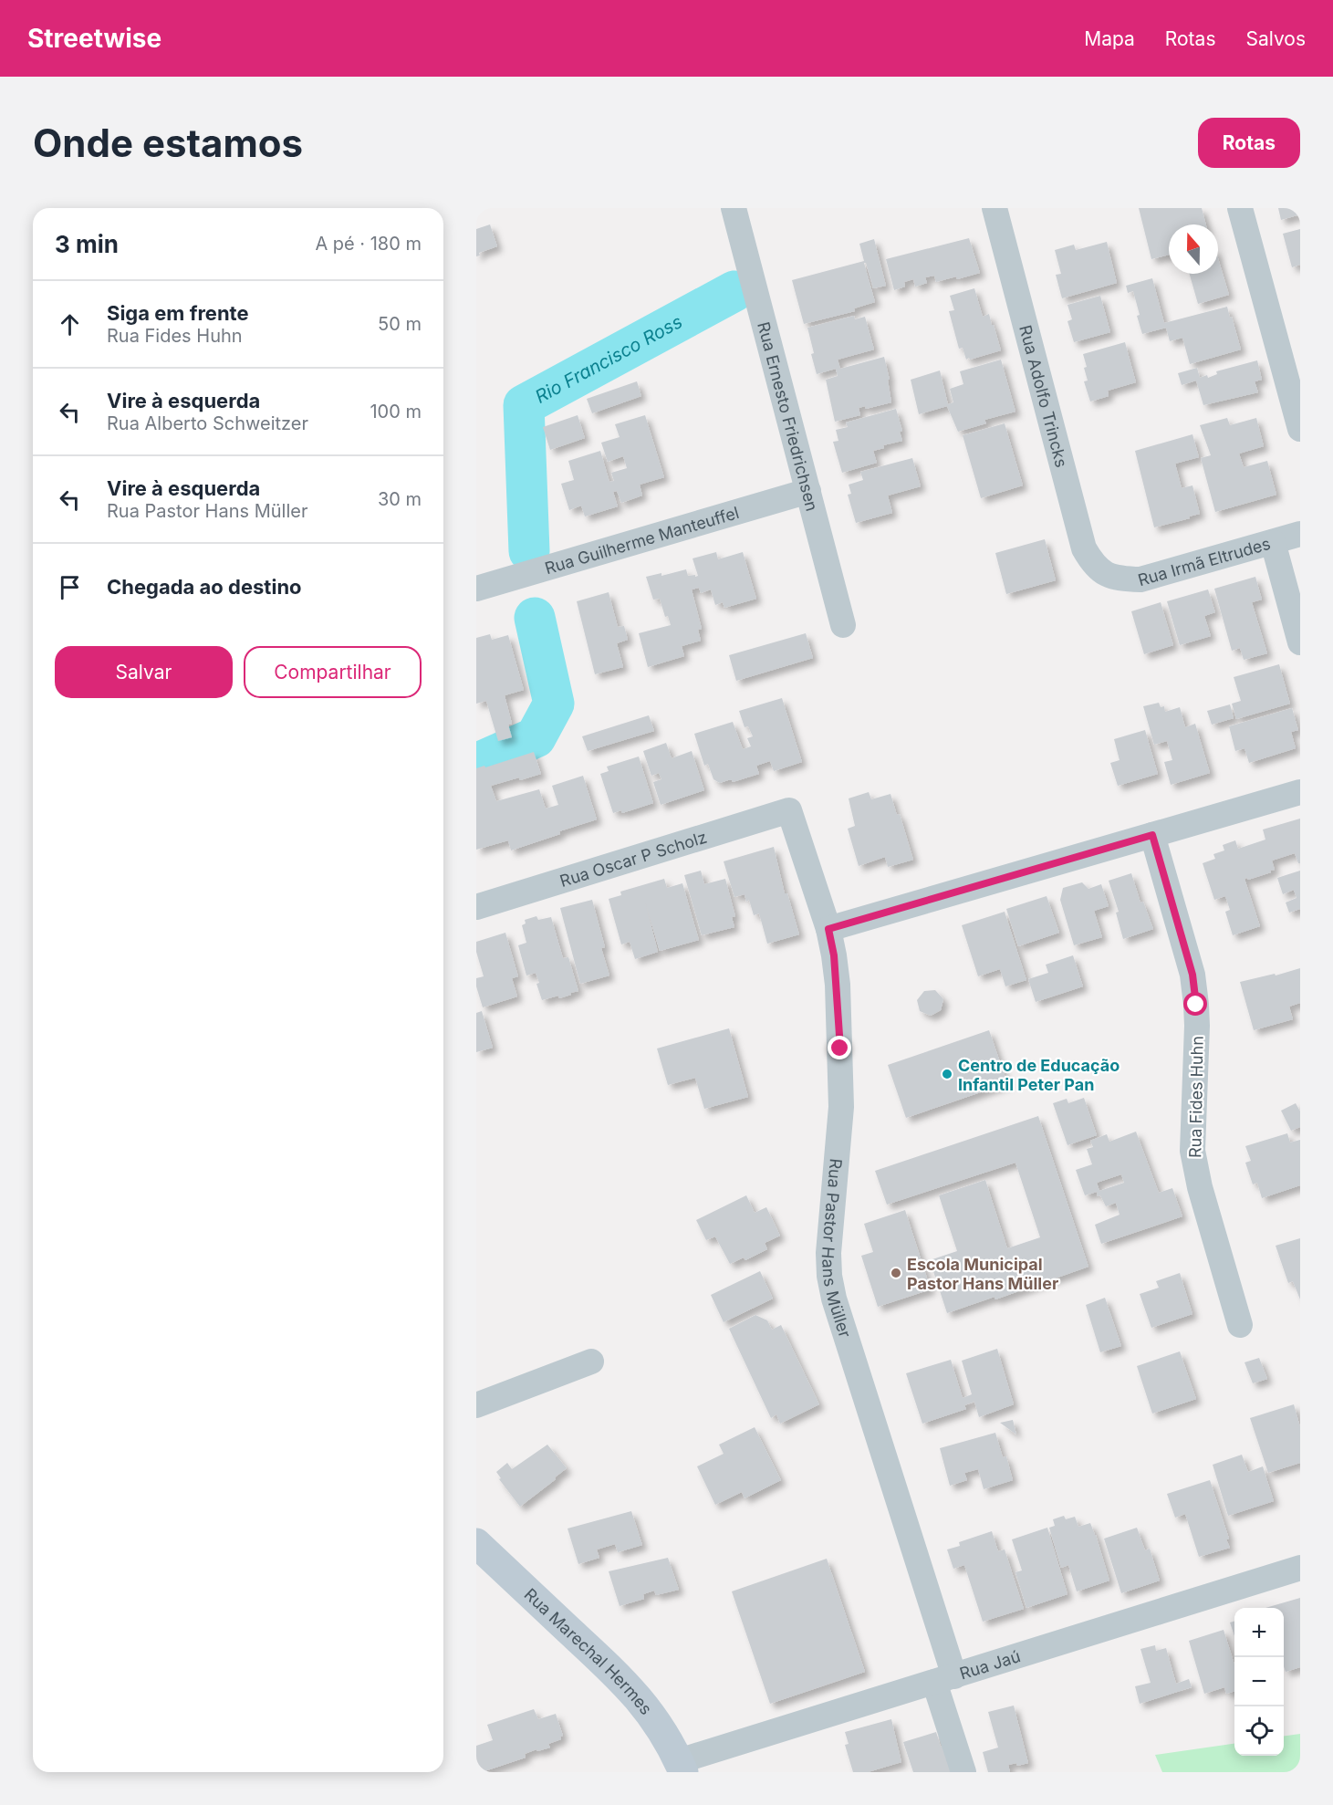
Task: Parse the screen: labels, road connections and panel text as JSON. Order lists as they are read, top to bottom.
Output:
{
  "streets": {
    "street": [
      "Rua Adolfo Trincks",
      "Rua Ernesto Friedrichsen",
      "Rua Guilherme Manteuffel",
      "Rua Irmã Eltrudes",
      "Rua Oscar P Scholz",
      "Rua Fides Huhn",
      "Rua Pastor Hans Müller",
      "Rua Marechal Hermes",
      "Rua Jaú"
    ]
  },
  "crossings": [
    ["Rua Adolfo Trincks", "Rua Irmã Eltrudes"],
    ["Rua Ernesto Friedrichsen", "Rua Guilherme Manteuffel"],
    ["Rua Oscar P Scholz", "Rua Pastor Hans Müller"],
    ["Rua Pastor Hans Müller", "Rua Jaú"],
    ["Rua Marechal Hermes", "Rua Jaú"]
  ],
  "water": ["Rio Francisco Ross"],
  "places": ["Centro de Educação Infantil Peter Pan", "Escola Municipal Pastor Hans Müller"],
  "north": "top",
  "page": {
    "header": "Streetwise",
    "nav": ["Mapa", "Rotas", "Salvos"],
    "buttons": [
      "Rotas",
      ["Salvar", "Compartilhar"]
    ],
    "title": "Onde estamos",
    "heading": ["3 min", "A pé · 180 m"],
    "list": [
      ["Siga em frente", "Rua Fides Huhn", "50 m"],
      ["Vire à esquerda", "Rua Alberto Schweitzer", "100 m"],
      ["Vire à esquerda", "Rua Pastor Hans Müller", "30 m"],
      "Chegada ao destino"
    ],
    "map_buttons": ["+", "−"]
  }
}
